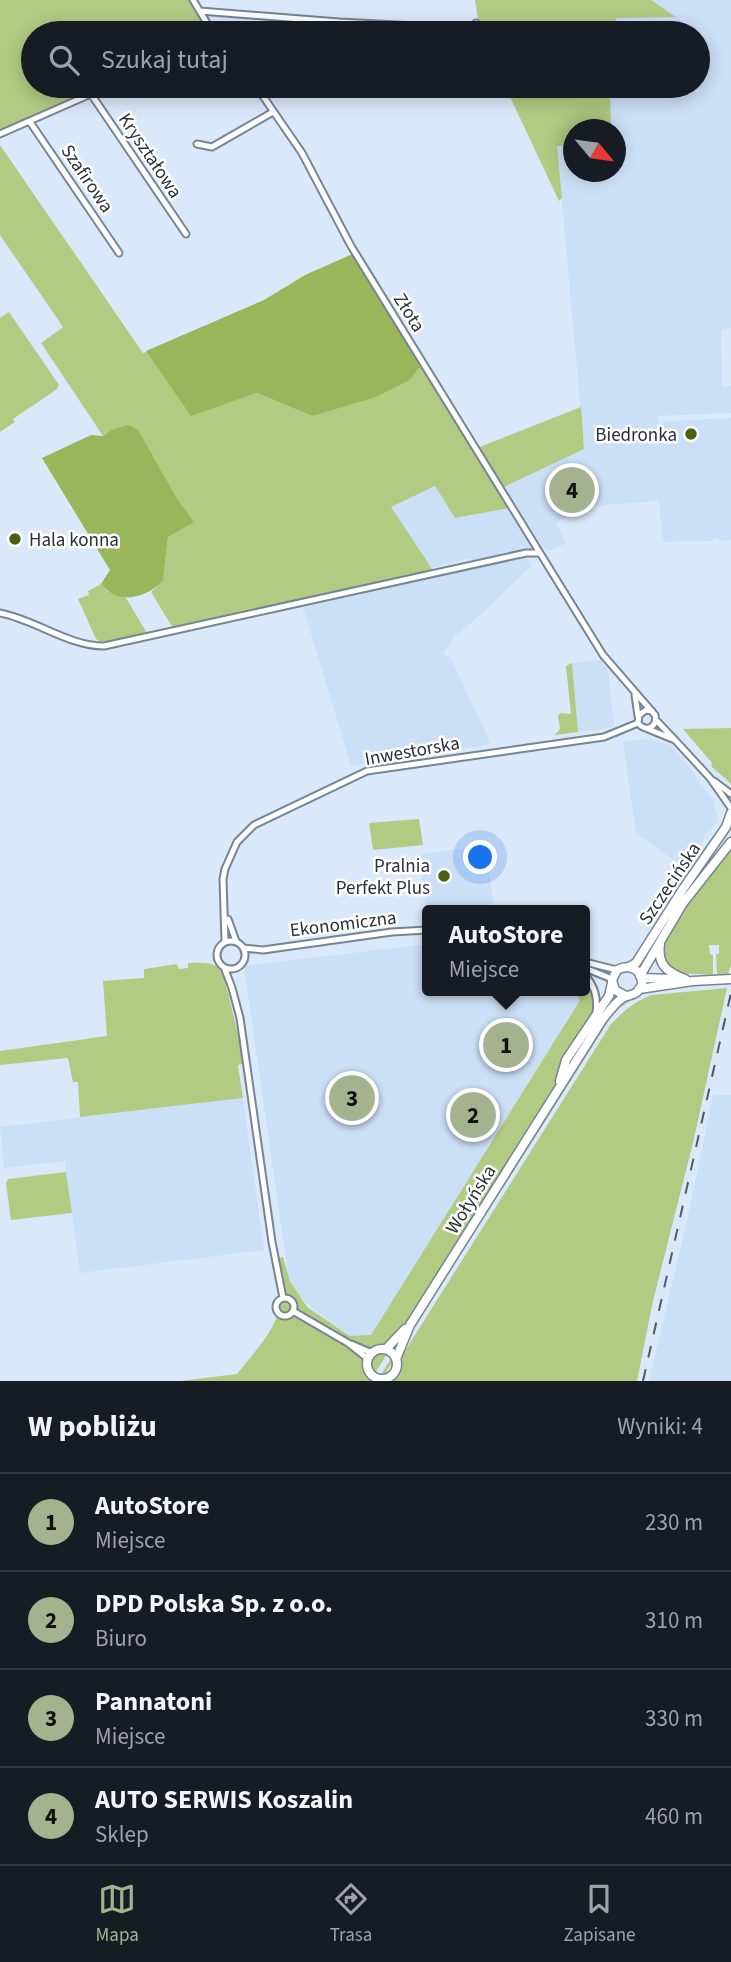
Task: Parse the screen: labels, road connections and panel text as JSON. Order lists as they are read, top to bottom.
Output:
{
  "streets": {
    "main road": ["Szczecińska", "Wołyńska"],
    "street": [
      "Kryształowa",
      "Szafirowa",
      "Złota",
      "Inwestorska",
      "Ekonomiczna"
    ]
  },
  "crossings": [
    ["Złota", "Inwestorska"],
    ["Inwestorska", "Ekonomiczna"],
    ["Szczecińska", "Wołyńska"]
  ],
  "places": ["Biedronka", "Hala konna", "Pralnia Perfekt Plus"],
  "north": "bottom right",
  "page": {
    "search": "Szukaj tutaj",
    "pins": [
      "4",
      "1",
      "3",
      "2"
    ],
    "popup": ["AutoStore", "Miejsce"],
    "heading": ["W pobliżu", "Wyniki: 4"],
    "list": [
      {
        "mark": "1",
        "name": "AutoStore",
        "note": "Miejsce",
        "value": "230 m"
      },
      {
        "mark": "2",
        "name": "DPD Polska Sp. z o.o.",
        "note": "Biuro",
        "value": "310 m"
      },
      {
        "mark": "3",
        "name": "Pannatoni",
        "note": "Miejsce",
        "value": "330 m"
      },
      {
        "mark": "4",
        "name": "AUTO SERWIS Koszalin",
        "note": "Sklep",
        "value": "460 m"
      }
    ],
    "nav": ["Mapa", "Trasa", "Zapisane"]
  }
}
